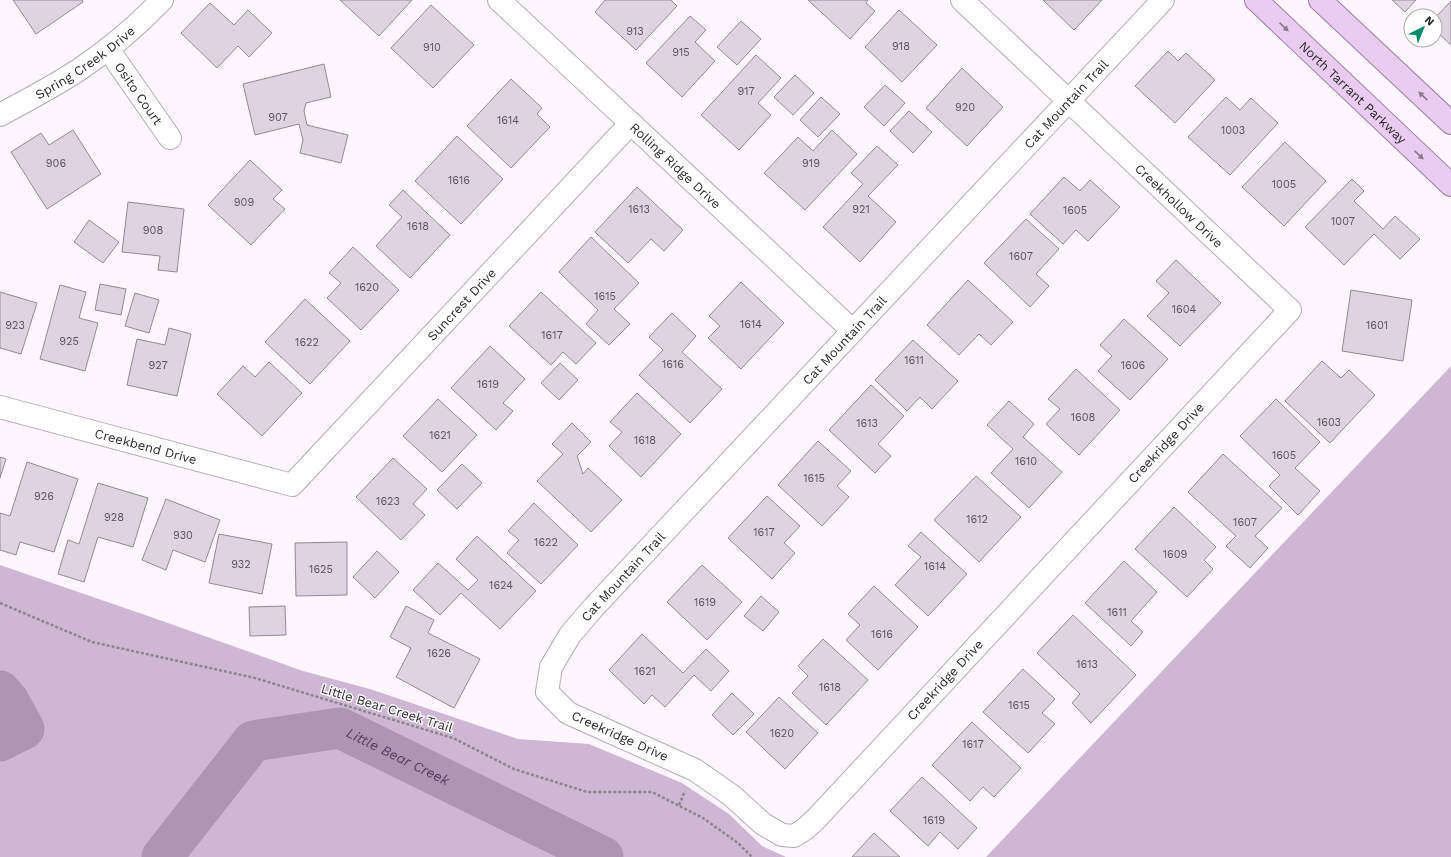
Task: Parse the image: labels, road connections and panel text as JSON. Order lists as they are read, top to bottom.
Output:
{
  "streets": {
    "main road": ["North Tarrant Parkway"],
    "street": [
      "Spring Creek Drive",
      "Osito Court",
      "Cat Mountain Trail",
      "Rolling Ridge Drive",
      "Creekhollow Drive",
      "Suncrest Drive",
      "Creekridge Drive",
      "Creekbend Drive"
    ],
    "path": ["Little Bear Creek Trail"]
  },
  "crossings": [
    ["Spring Creek Drive", "Osito Court"],
    ["Cat Mountain Trail", "Rolling Ridge Drive"],
    ["Cat Mountain Trail", "Creekhollow Drive"],
    ["Cat Mountain Trail", "Creekridge Drive"],
    ["Rolling Ridge Drive", "Suncrest Drive"],
    ["Creekhollow Drive", "Creekridge Drive"],
    ["Suncrest Drive", "Creekbend Drive"]
  ],
  "water": ["Little Bear Creek"],
  "house_numbers": [
    "913",
    "918",
    "910",
    "915",
    "917",
    "920",
    "907",
    "1614",
    "1003",
    "906",
    "919",
    "1616",
    "1005",
    "909",
    "1613",
    "921",
    "1605",
    "1007",
    "1618",
    "908",
    "1607",
    "1620",
    "1615",
    "1604",
    "1614",
    "923",
    "1601",
    "1617",
    "925",
    "1622",
    "1611",
    "1616",
    "927",
    "1606",
    "1619",
    "1608",
    "1603",
    "1613",
    "1621",
    "1618",
    "1605",
    "1610",
    "1615",
    "926",
    "1623",
    "928",
    "1612",
    "1607",
    "1617",
    "930",
    "1622",
    "1609",
    "932",
    "1614",
    "1625",
    "1624",
    "1619",
    "1611",
    "1616",
    "1626",
    "1613",
    "1621",
    "1618",
    "1615",
    "1620",
    "1617",
    "1619"
  ],
  "north": "top right"
}
